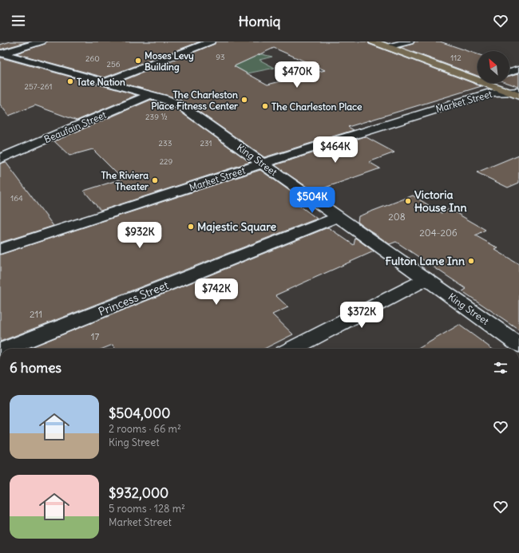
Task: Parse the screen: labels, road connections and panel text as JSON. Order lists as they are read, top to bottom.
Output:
{
  "streets": {
    "street": [
      "Market Street",
      "Beaufain Street",
      "King Street",
      "Princess Street"
    ]
  },
  "crossings": [
    ["Market Street", "King Street"],
    ["Beaufain Street", "King Street"],
    ["King Street", "Princess Street"]
  ],
  "places": [
    "Moses Levy Building",
    "Tate Nation",
    "The Charleston Place Fitness Center",
    "The Charleston Place",
    "The Riviera Theater",
    "Victoria House Inn",
    "Majestic Square",
    "Fulton Lane Inn"
  ],
  "house_numbers": [
    "93",
    "112",
    "260",
    "256",
    "257-261",
    "239 ½",
    "233",
    "231",
    "229",
    "164",
    "208",
    "204-206",
    "211",
    "17"
  ],
  "north": "top left",
  "page": {
    "header": "Homiq",
    "price": [
      "$470K",
      "$464K",
      "$504K",
      "$932K",
      "$742K",
      "$372K"
    ],
    "heading": "6 homes",
    "list": [
      {
        "name": "$504,000",
        "note": "2 rooms · 66 m² · King Street"
      },
      {
        "name": "$932,000",
        "note": "5 rooms · 128 m² · Market Street"
      }
    ]
  }
}
